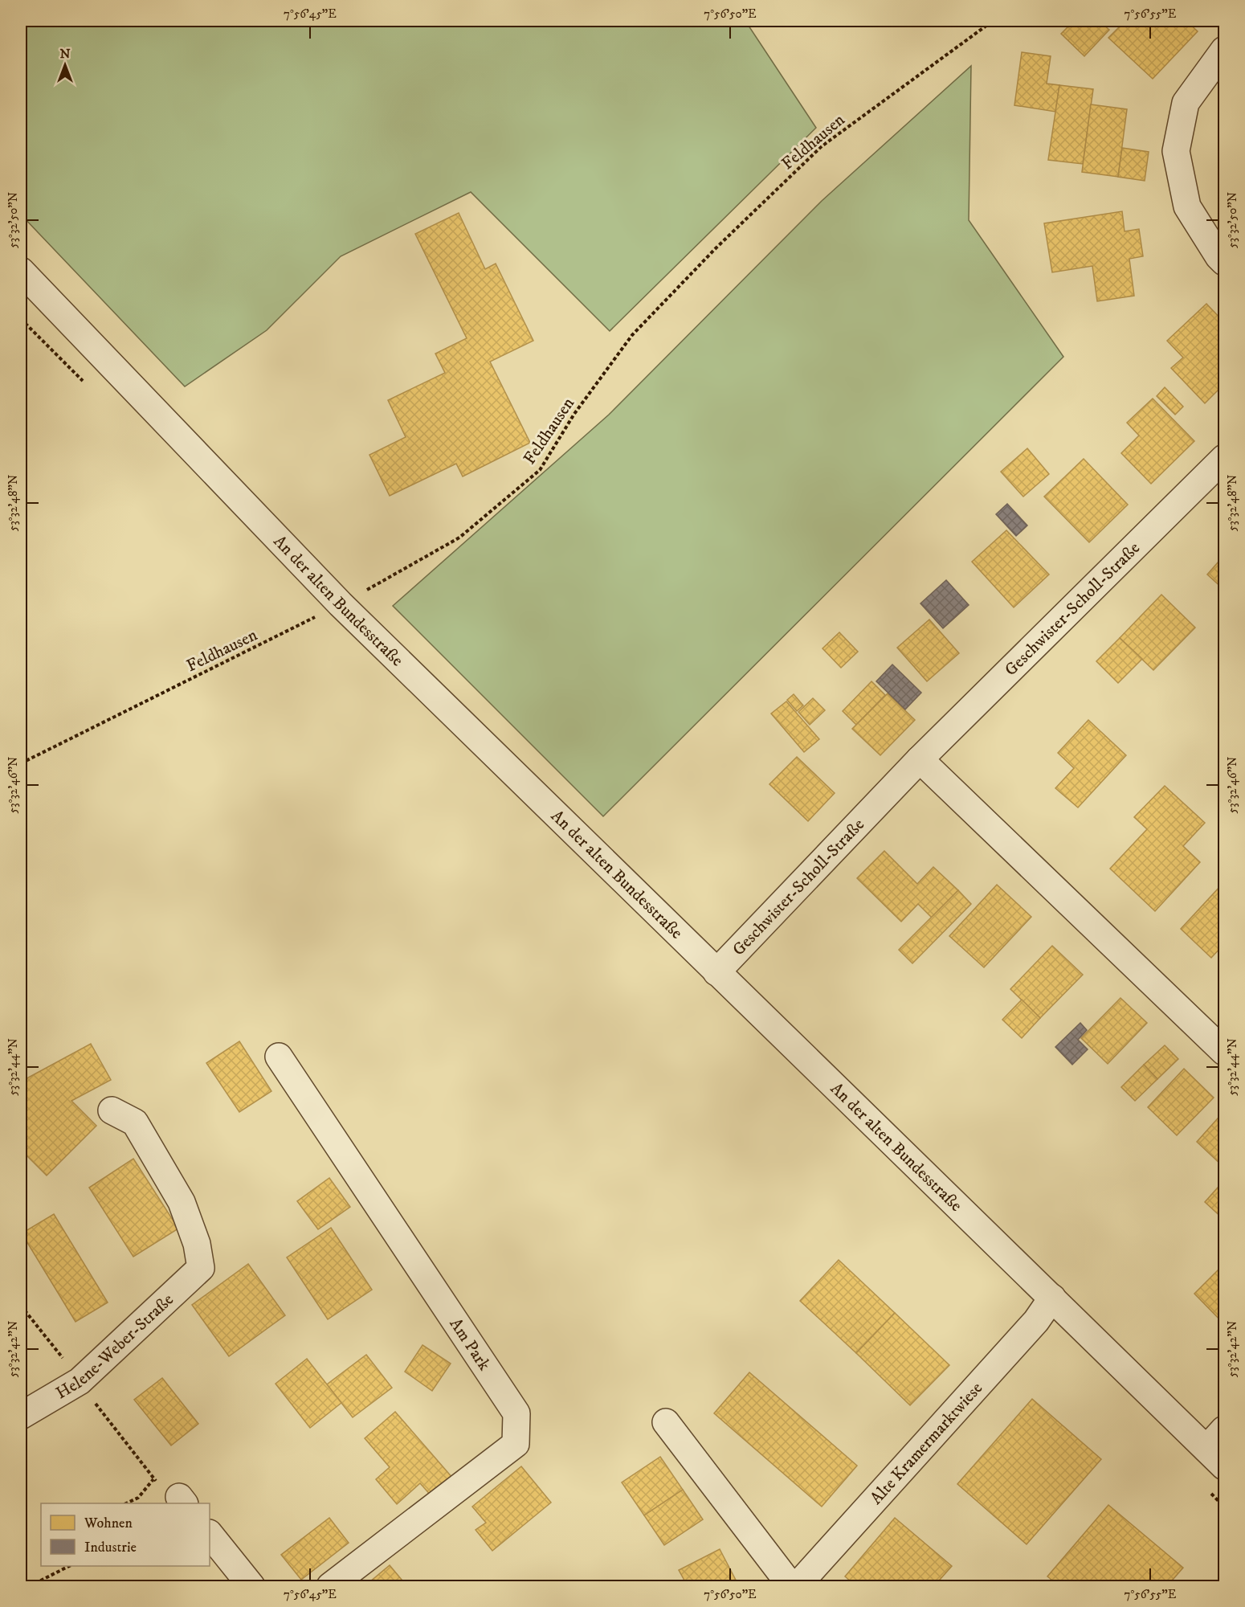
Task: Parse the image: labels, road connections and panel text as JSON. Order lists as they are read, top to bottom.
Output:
{
  "streets": {
    "street": [
      "An der alten Bundesstraße",
      "Geschwister-Scholl-Straße",
      "Helene-Weber-Straße",
      "Am Park",
      "Alte Kramermarktwiese"
    ],
    "path": ["Feldhausen"]
  },
  "crossings": [
    ["Feldhausen", "An der alten Bundesstraße"],
    ["An der alten Bundesstraße", "Geschwister-Scholl-Straße"],
    ["An der alten Bundesstraße", "Alte Kramermarktwiese"]
  ],
  "legend": ["Wohnen", "Industrie"],
  "north": "top",
  "coordinates": [
    "7°56'45\"E",
    "7°56'50\"E",
    "7°56'55\"E",
    "53°32'50\"N",
    "53°32'48\"N",
    "53°32'46\"N",
    "53°32'44\"N",
    "53°32'42\"N"
  ]
}
